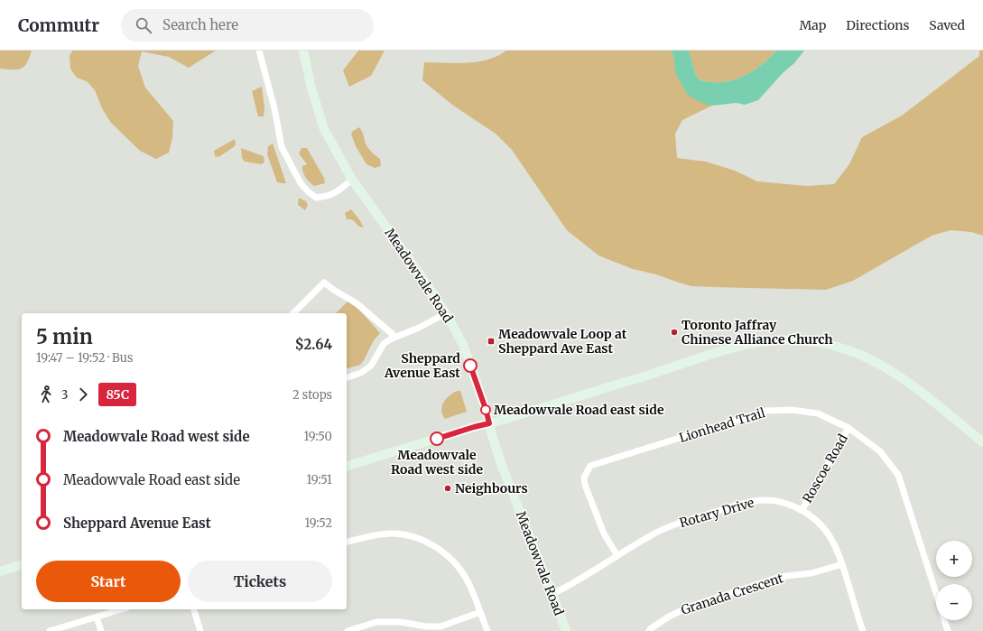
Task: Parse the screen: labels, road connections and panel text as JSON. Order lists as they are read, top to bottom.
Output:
{
  "streets": {
    "main road": ["Meadowvale Road"],
    "street": [
      "Lionhead Trail",
      "Roscoe Road",
      "Rotary Drive",
      "Granada Crescent"
    ]
  },
  "crossings": [
    ["Meadowvale Road", "Rotary Drive"],
    ["Lionhead Trail", "Roscoe Road"],
    ["Lionhead Trail", "Rotary Drive"],
    ["Roscoe Road", "Rotary Drive"],
    ["Rotary Drive", "Granada Crescent"]
  ],
  "places": {
    "other": [
      "Toronto Jaffray Chinese Alliance Church",
      "Sheppard Avenue East",
      "Meadowvale Road east side",
      "Meadowvale Road west side",
      "Neighbours"
    ],
    "transit": ["Meadowvale Loop at Sheppard Ave East"]
  },
  "lines": ["bus line 85C"],
  "page": {
    "header": "Commutr",
    "search": "Search here",
    "nav": ["Map", "Directions", "Saved"],
    "heading": ["5 min", "19:47 – 19:52 · Bus", "$2.64"],
    "legs": ["3", "85C", "2 stops"],
    "list": [
      {
        "name": "Meadowvale Road west side",
        "value": "19:50"
      },
      {
        "name": "Meadowvale Road east side",
        "value": "19:51"
      },
      {
        "name": "Sheppard Avenue East",
        "value": "19:52"
      }
    ],
    "map_buttons": ["+", "−"],
    "buttons": ["Start", "Tickets"]
  }
}
